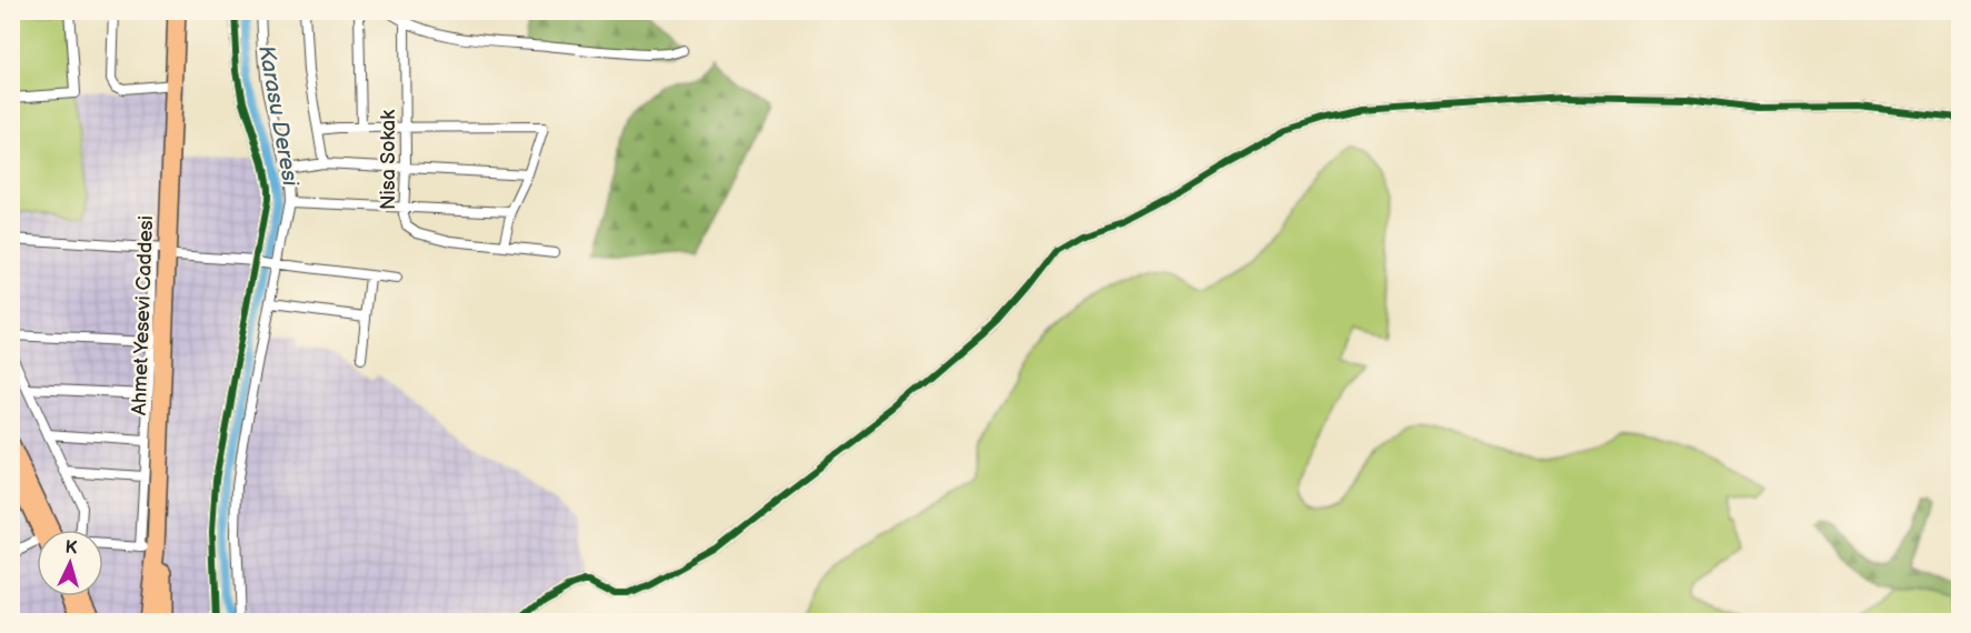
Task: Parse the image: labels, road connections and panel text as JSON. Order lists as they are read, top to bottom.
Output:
{
  "streets": {
    "highway": ["Ahmet Yesevi Caddesi"],
    "street": ["Nisa Sokak"]
  },
  "water": ["Karasu Deresi"],
  "north": "top"
}
